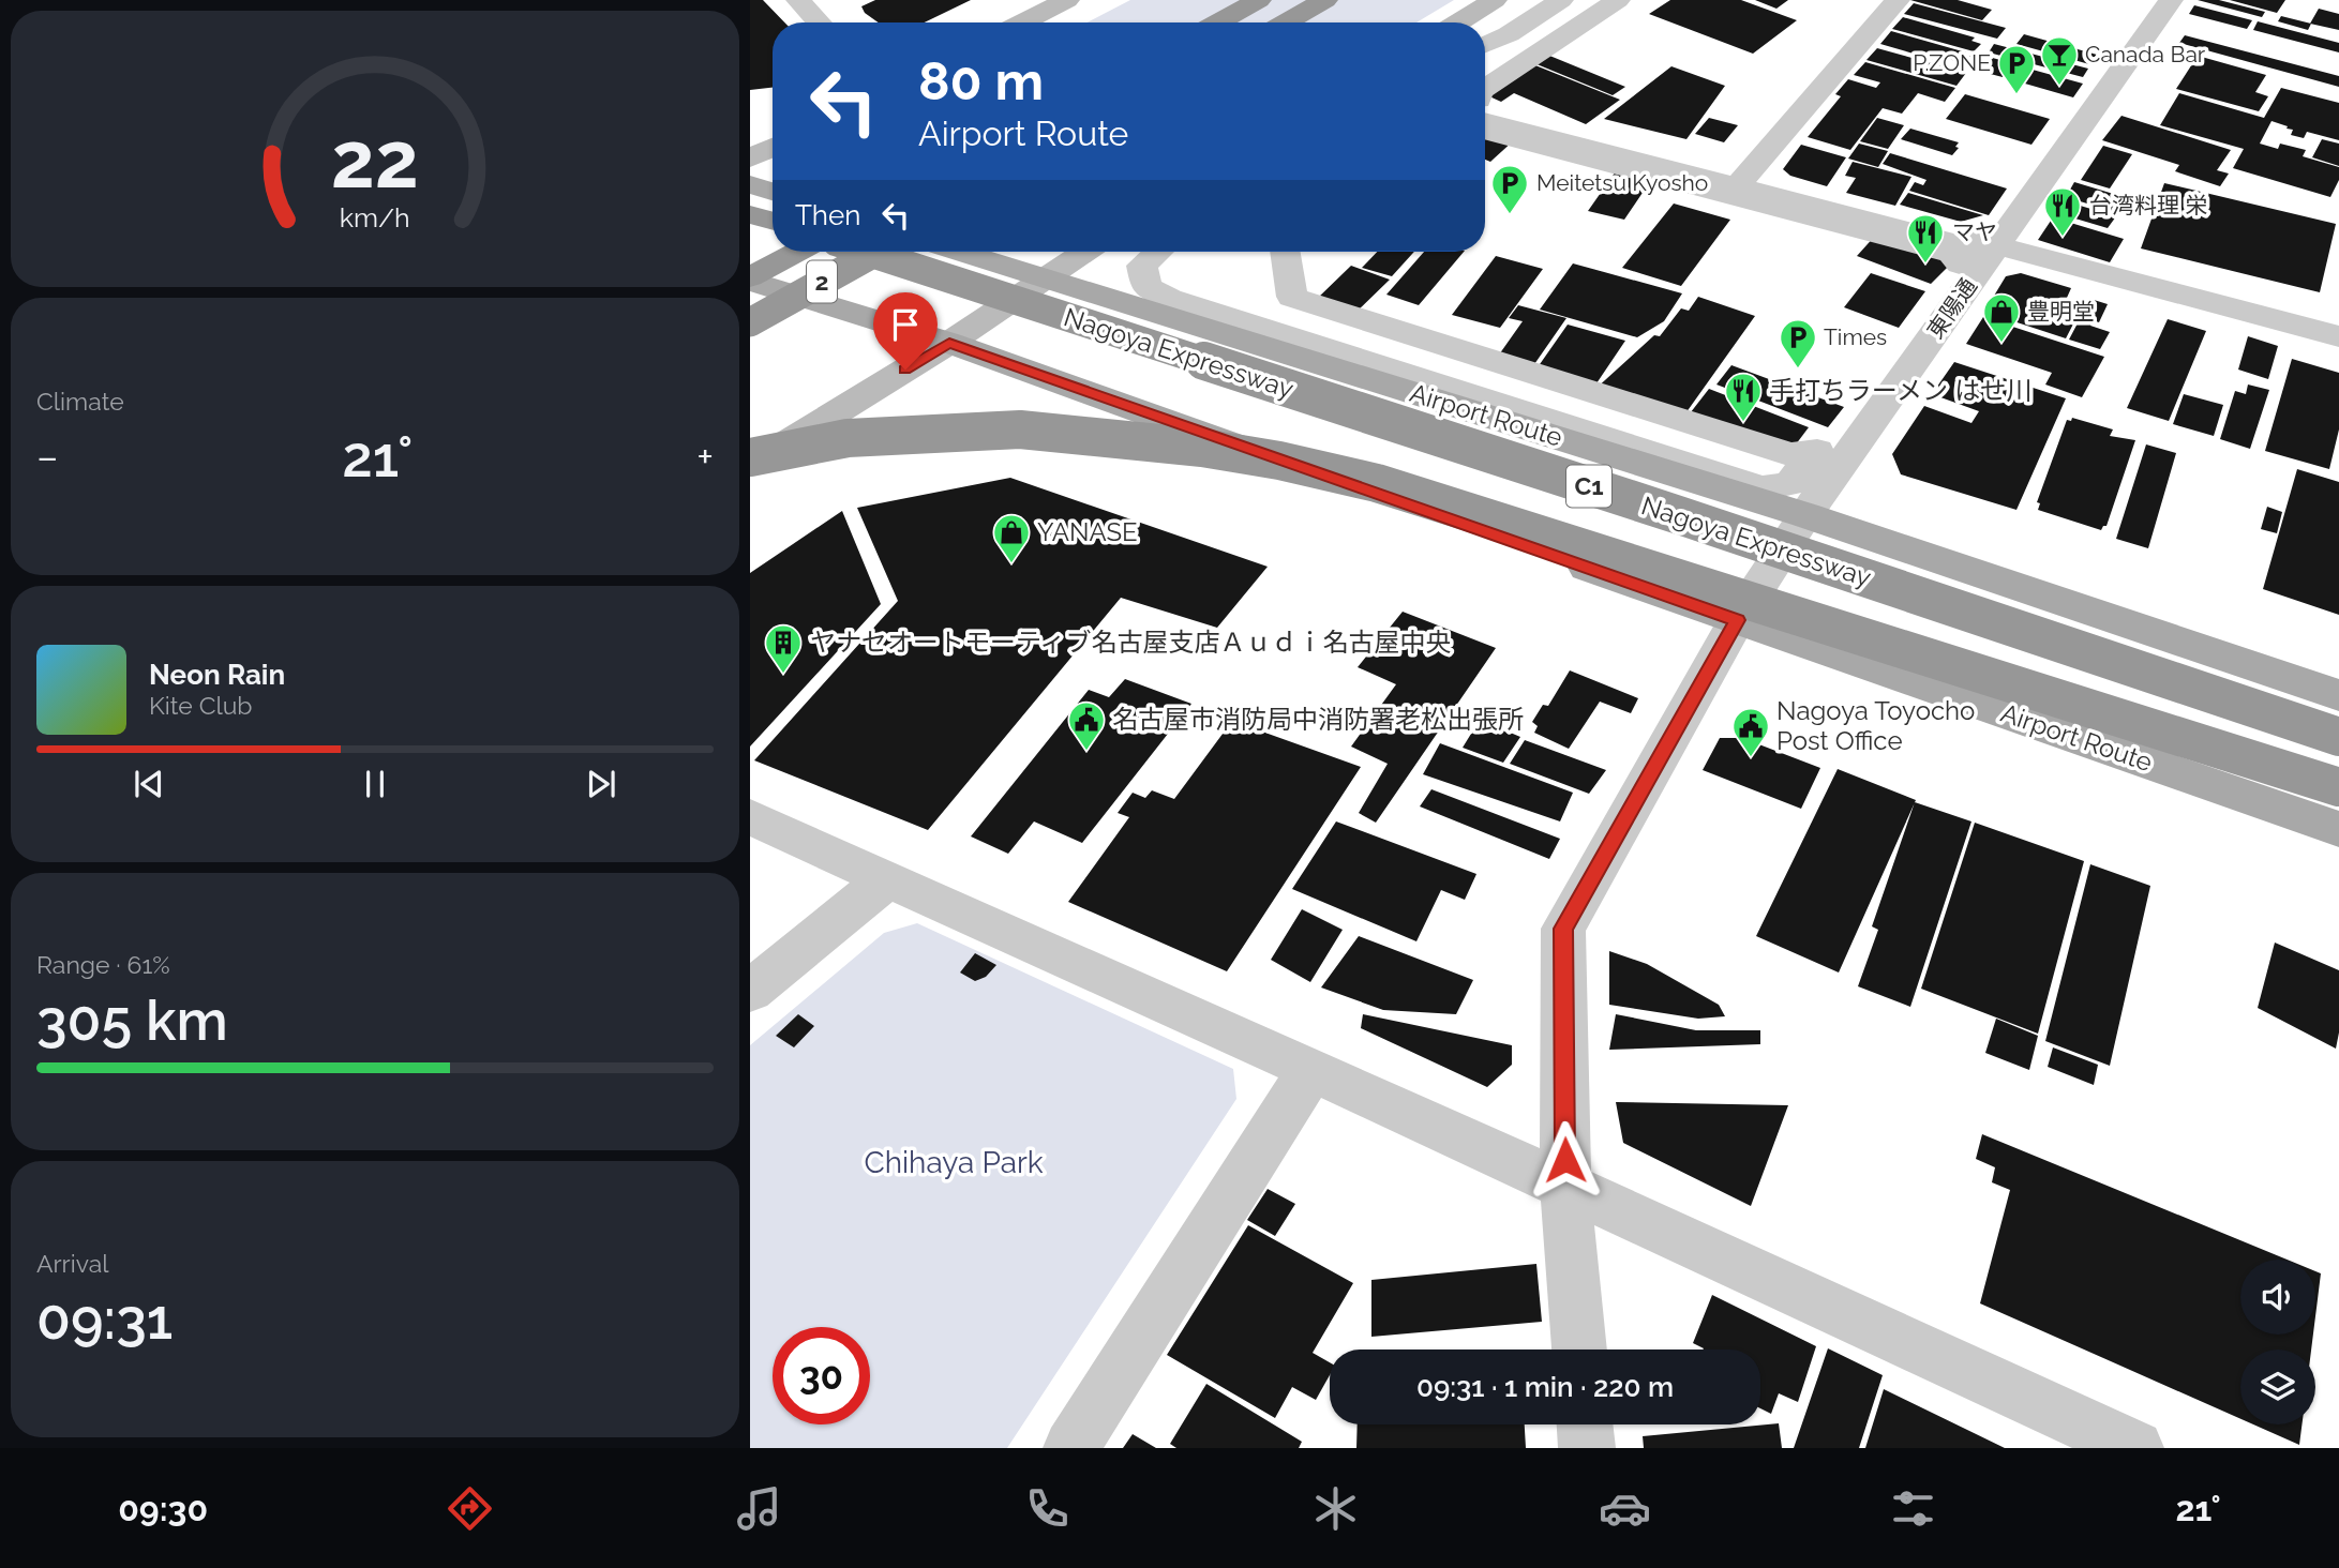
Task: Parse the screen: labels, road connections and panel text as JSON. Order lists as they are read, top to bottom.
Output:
{
  "streets": {
    "highway": ["2", "Nagoya Expressway", "C1"],
    "main road": ["Airport Route"],
    "street": ["東陽通"]
  },
  "crossings": [
    ["2", "Airport Route"],
    ["東陽通", "Airport Route"]
  ],
  "parks": ["Chihaya Park"],
  "places": {
    "bar": ["Canada Bar"],
    "parking": ["P.ZONE", "Meitetsu Kyosho", "Times"],
    "restaurant": ["台湾料理 栄", "マヤ", "手打ちラーメン はせ川"],
    "shop": ["豊明堂", "YANASE"],
    "building": ["ヤナセオートモーティブ名古屋支店Ａｕｄｉ名古屋中央"],
    "public building": ["名古屋市消防局中消防署老松出張所", "Nagoya Toyocho Post Office"]
  },
  "page": {
    "turn": ["80 m", "Airport Route"],
    "then": "Then",
    "tile": [
      "Climate",
      ["Range · 61%", "305 km"],
      ["Arrival", "09:31"]
    ],
    "heat": ["−", "21°", "+"],
    "song": ["Neon Rain", "Kite Club"],
    "limit": "30",
    "trip": "09:31 · 1 min · 220 m",
    "tabs": ["09:30", "21°"],
    "gauge": ["22", "km/h"]
  }
}
